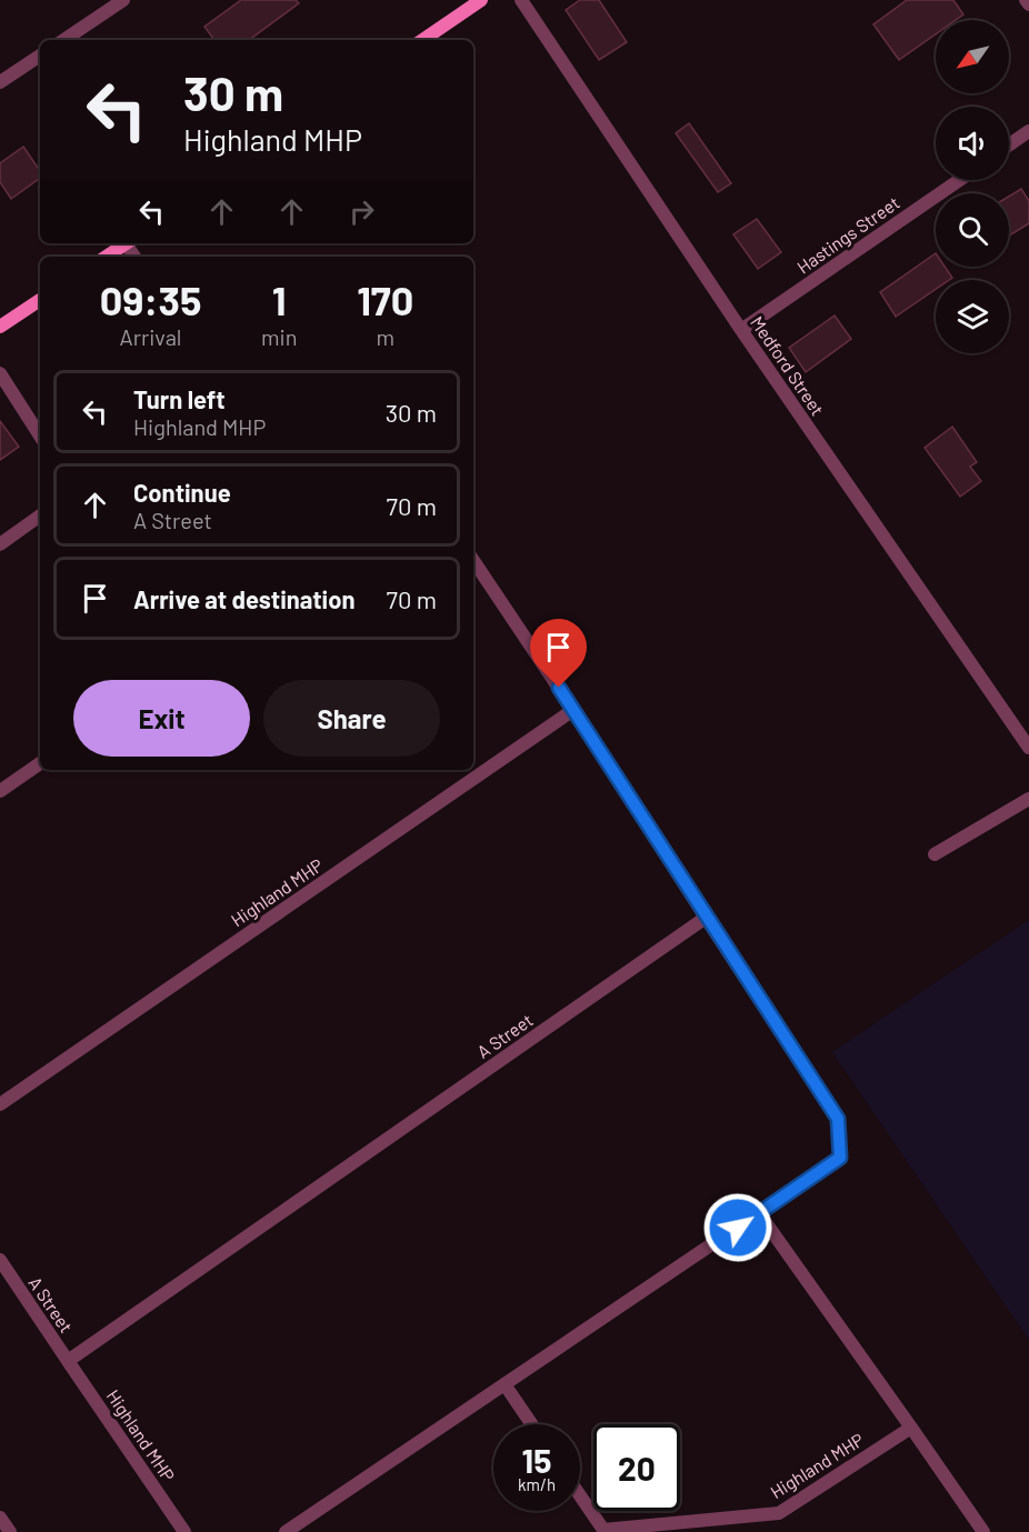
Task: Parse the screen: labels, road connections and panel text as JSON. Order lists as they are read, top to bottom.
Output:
{
  "streets": {
    "street": [
      "Hastings Street",
      "Medford Street",
      "Highland MHP",
      "A Street"
    ]
  },
  "crossings": [
    ["Hastings Street", "Medford Street"],
    ["Highland MHP", "A Street"]
  ],
  "north": "bottom left",
  "page": {
    "turn": ["30 m", "Highland MHP"],
    "eta": [
      "09:35",
      "Arrival",
      "1",
      "min",
      "170",
      "m"
    ],
    "list": [
      {
        "name": "Turn left",
        "note": "Highland MHP",
        "value": "30 m"
      },
      {
        "name": "Continue",
        "note": "A Street",
        "value": "70 m"
      },
      {
        "name": "Arrive at destination",
        "value": "70 m"
      }
    ],
    "buttons": ["Exit", "Share"],
    "speed": "15 km/h",
    "limit": "20"
  }
}
